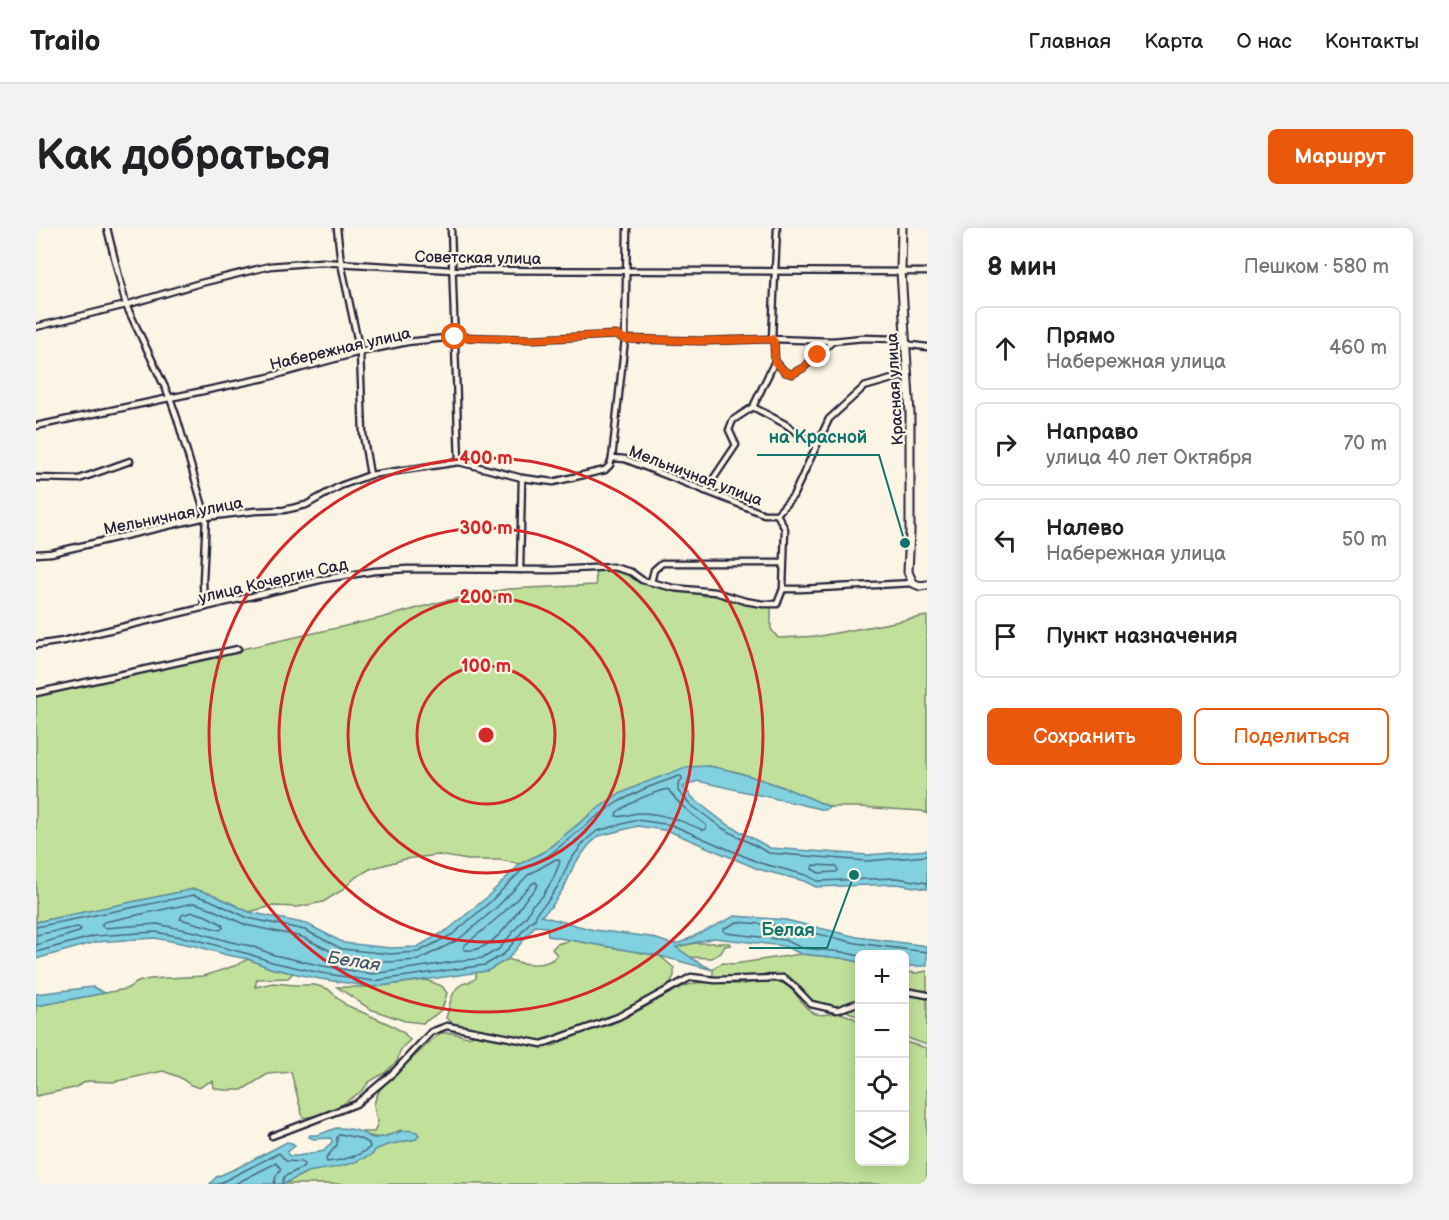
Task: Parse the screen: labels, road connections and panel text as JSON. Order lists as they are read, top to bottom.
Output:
{
  "streets": {
    "street": [
      "Советская улица",
      "Набережная улица",
      "Красная улица",
      "Мельничная улица",
      "улица Кочергин Сад"
    ]
  },
  "crossings": [
    ["Советская улица", "Красная улица"],
    ["Набережная улица", "Красная улица"],
    ["Красная улица", "Мельничная улица"]
  ],
  "water": ["Белая"],
  "places": ["на Красной", "Белая"],
  "page": {
    "header": "Trailo",
    "nav": [
      "Главная",
      "Карта",
      "О нас",
      "Контакты"
    ],
    "buttons": [
      "Маршрут",
      ["Сохранить", "Поделиться"]
    ],
    "title": "Как добраться",
    "heading": ["8 мин", "Пешком · 580 m"],
    "list": [
      ["Прямо", "Набережная улица", "460 m"],
      ["Направо", "улица 40 лет Октября", "70 m"],
      ["Налево", "Набережная улица", "50 m"],
      "Пункт назначения"
    ],
    "map_buttons": ["+", "−"]
  },
  "rings": [
    "400 m",
    "300 m",
    "200 m",
    "100 m"
  ]
}
